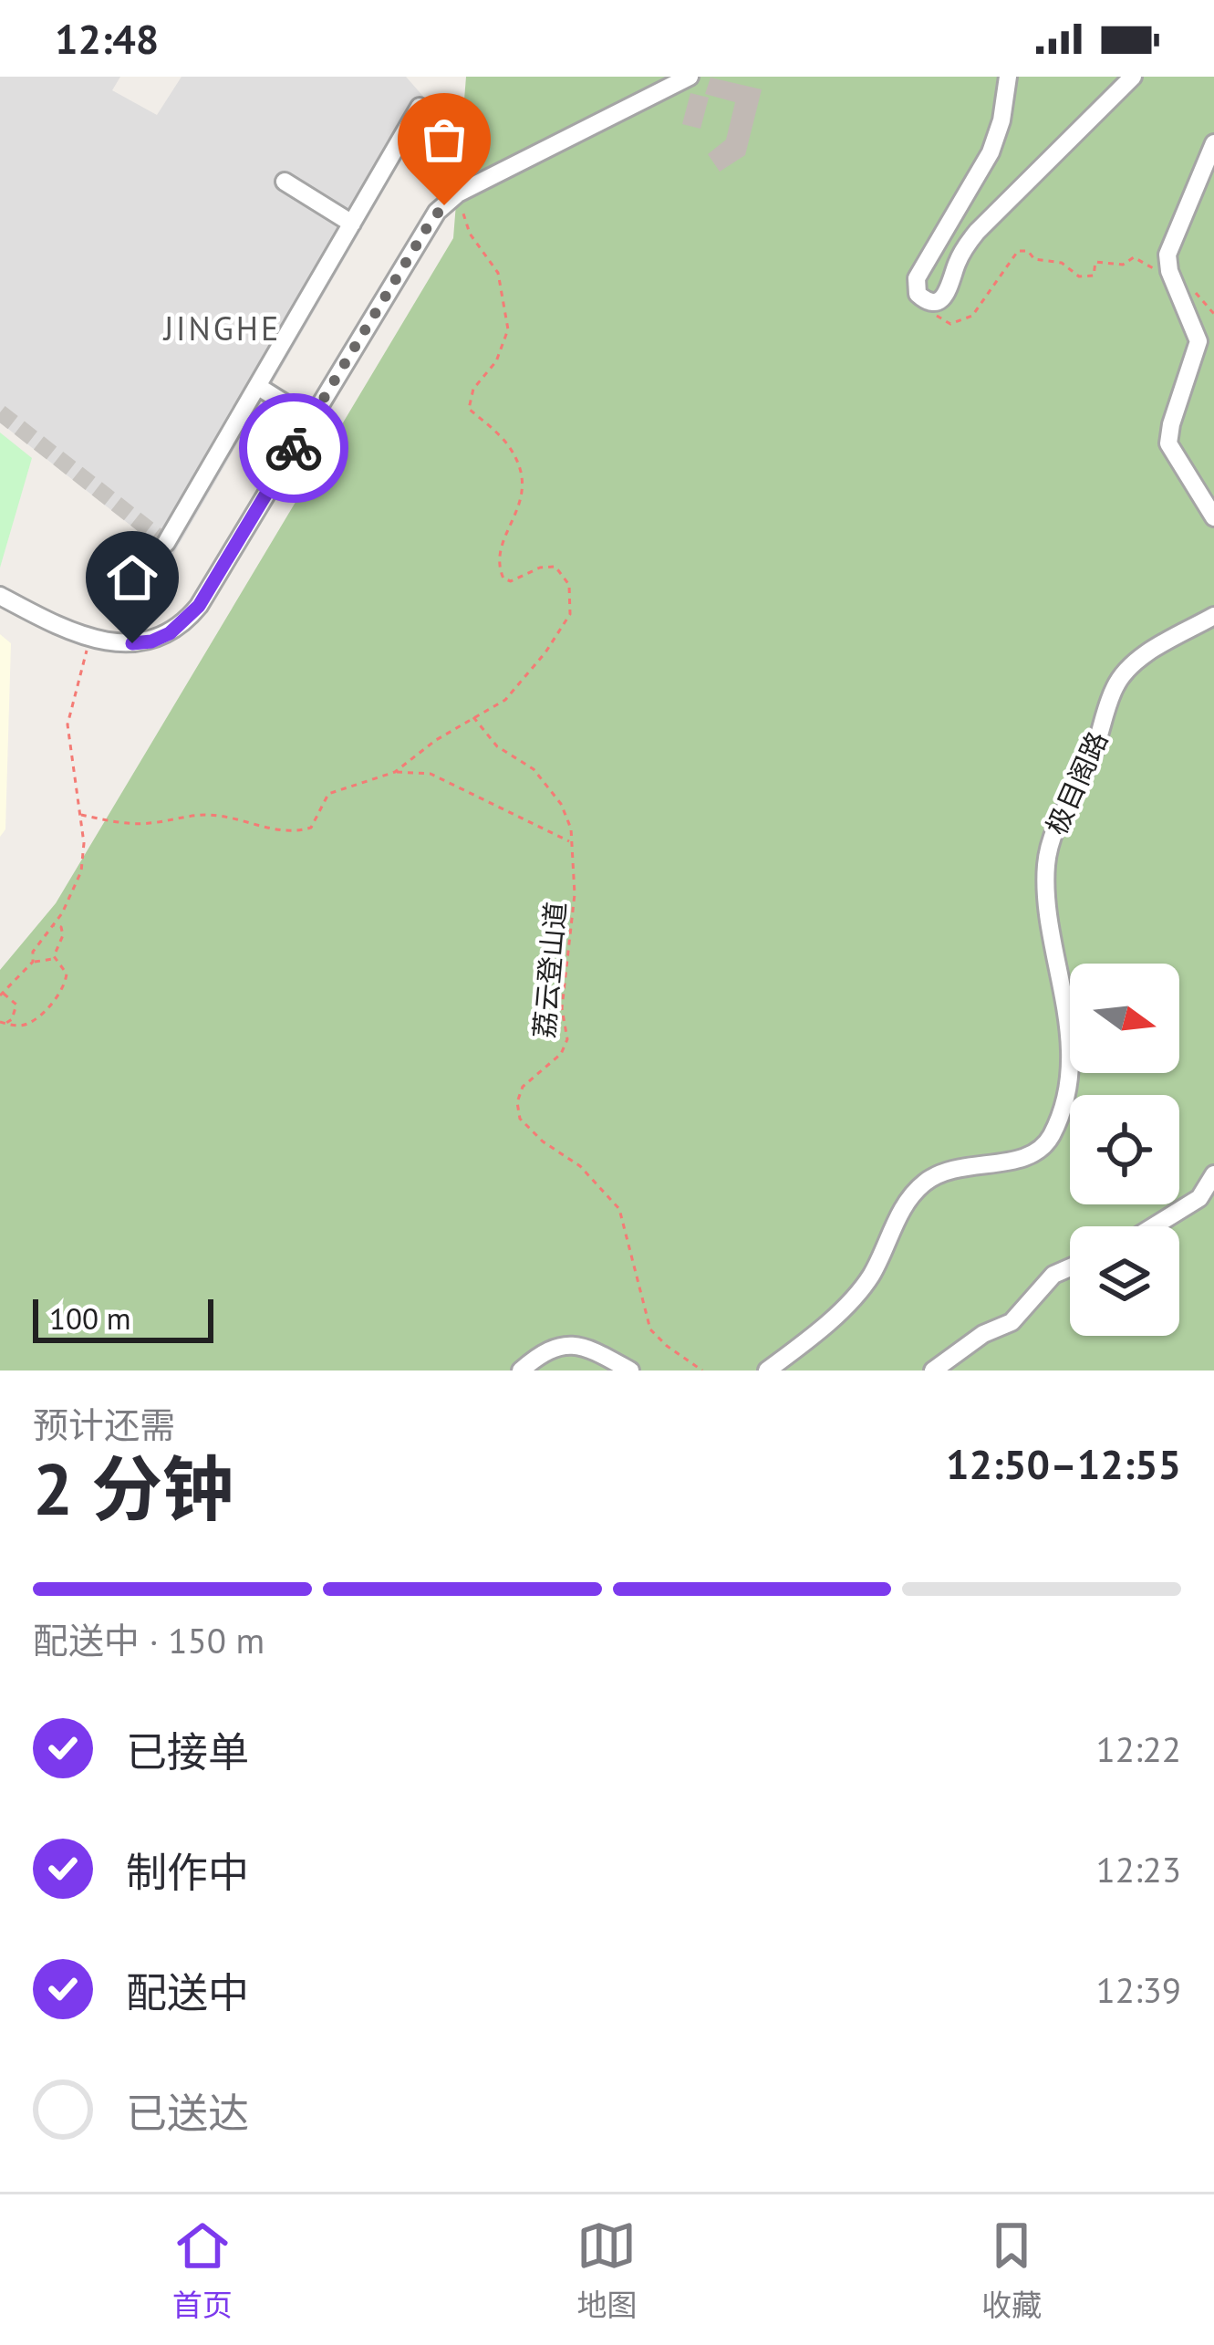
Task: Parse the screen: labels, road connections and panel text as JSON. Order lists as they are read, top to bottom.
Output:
{
  "streets": {
    "street": ["极目阁路"],
    "path": ["荔云登山道"]
  },
  "districts": ["JINGHE"],
  "scale_bar": "100 m",
  "north": "right",
  "page": {
    "status": "12:48",
    "scale": "100 m",
    "heading": ["2 分钟", "预计还需", "12:50–12:55"],
    "bar": "配送中 · 150 m",
    "list": [
      ["已接单", "12:22"],
      ["制作中", "12:23"],
      ["配送中", "12:39"],
      "已送达"
    ],
    "tabs": ["首页", "地图", "收藏"]
  }
}
